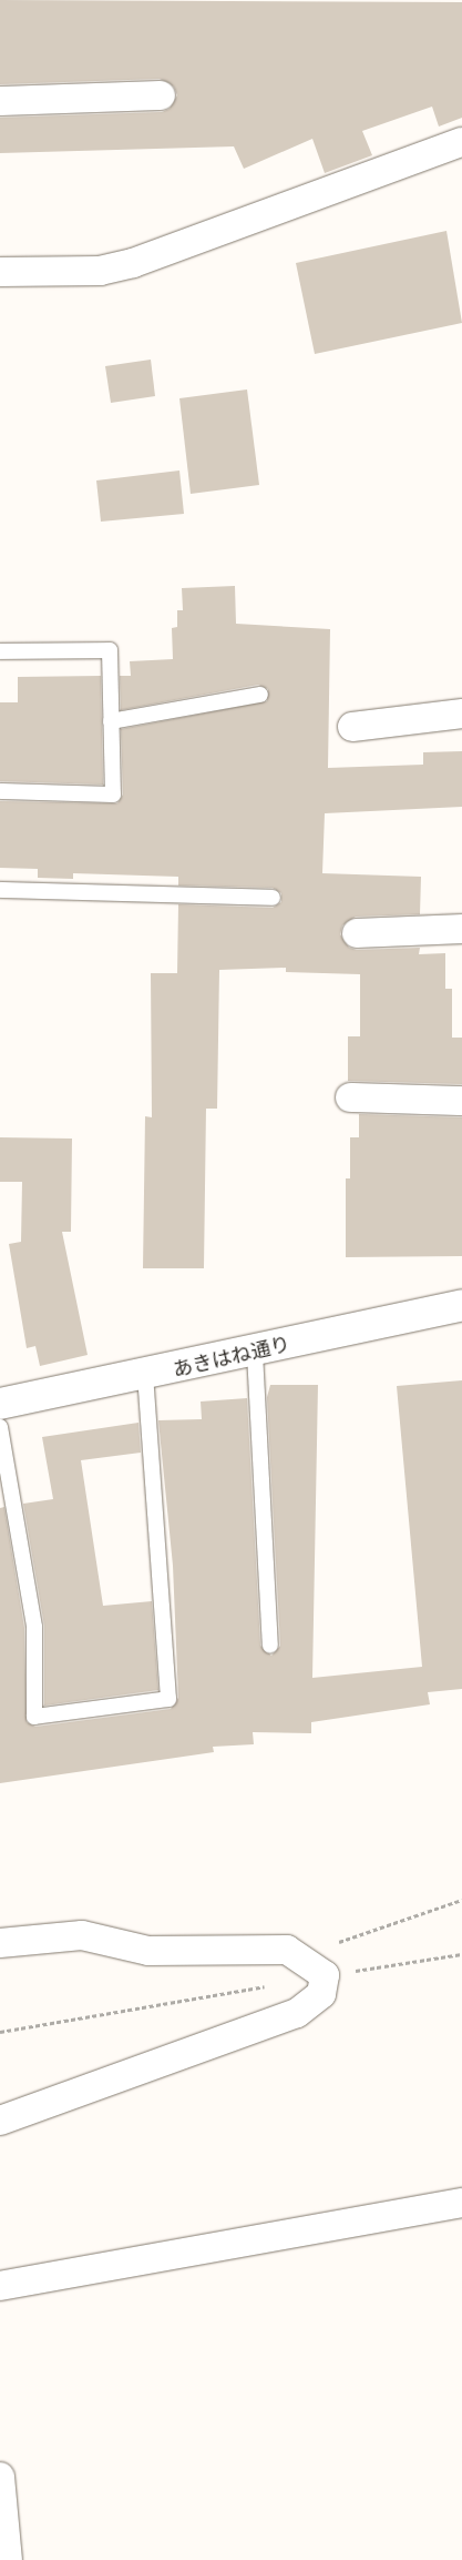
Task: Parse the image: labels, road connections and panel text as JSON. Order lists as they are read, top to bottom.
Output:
{
  "streets": {
    "street": ["あきはね通り"]
  }
}
